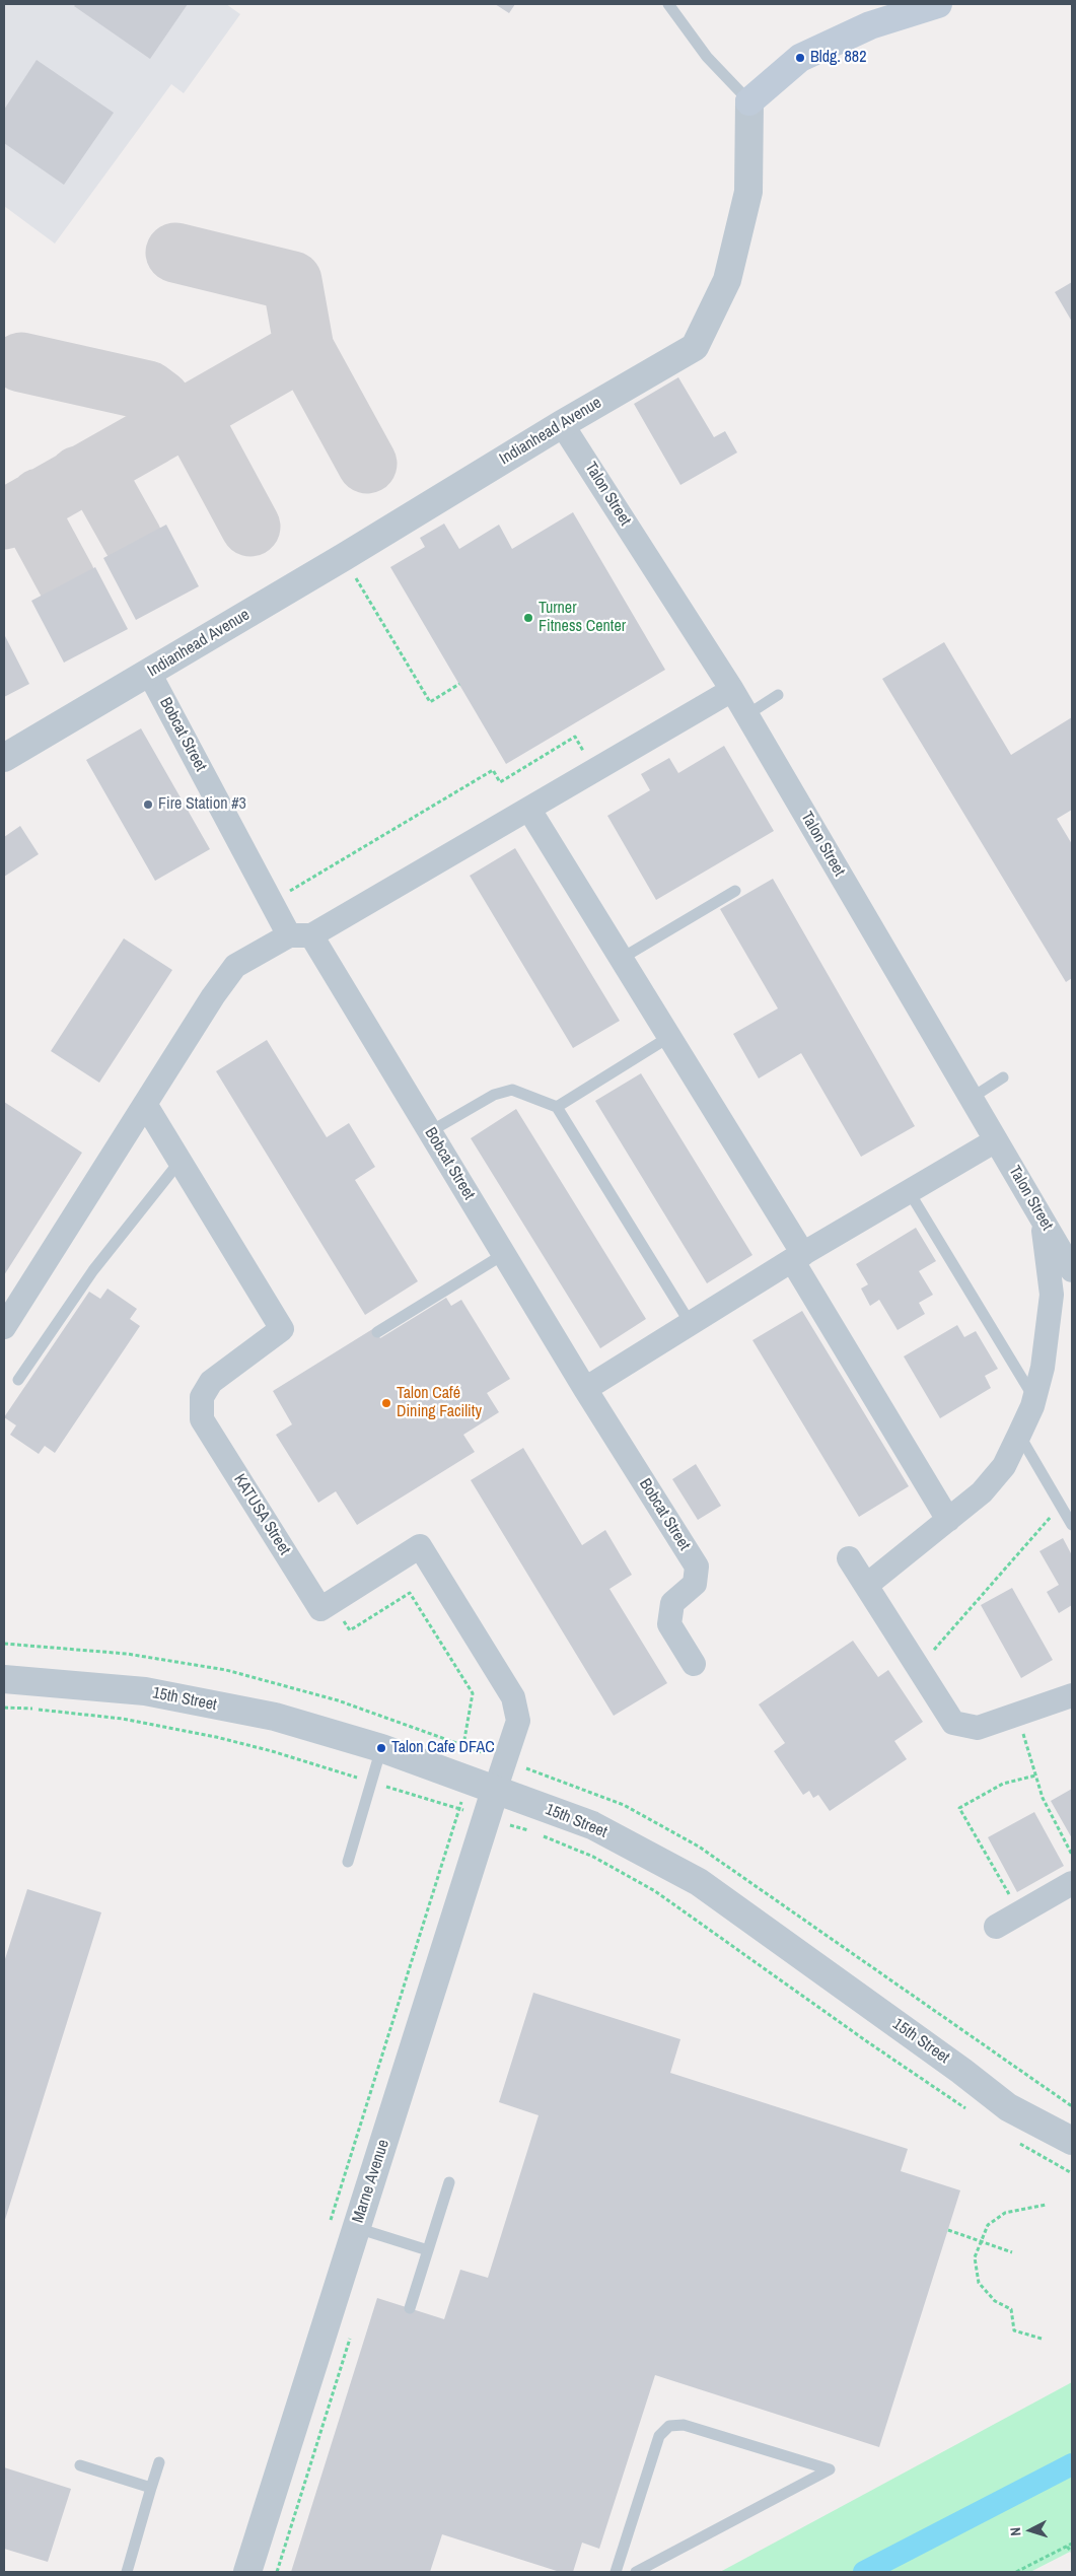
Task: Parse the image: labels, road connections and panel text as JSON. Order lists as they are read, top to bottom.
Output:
{
  "streets": {
    "street": [
      "Indianhead Avenue",
      "Talon Street",
      "Bobcat Street",
      "KATUSA Street",
      "15th Street",
      "Marne Avenue"
    ]
  },
  "crossings": [
    ["Indianhead Avenue", "Talon Street"],
    ["Indianhead Avenue", "Bobcat Street"],
    ["15th Street", "Marne Avenue"]
  ],
  "places": [
    "Bldg. 882",
    "Turner Fitness Center",
    "Fire Station #3",
    "Talon Café Dining Facility",
    "Talon Cafe DFAC"
  ],
  "north": "left"
}
